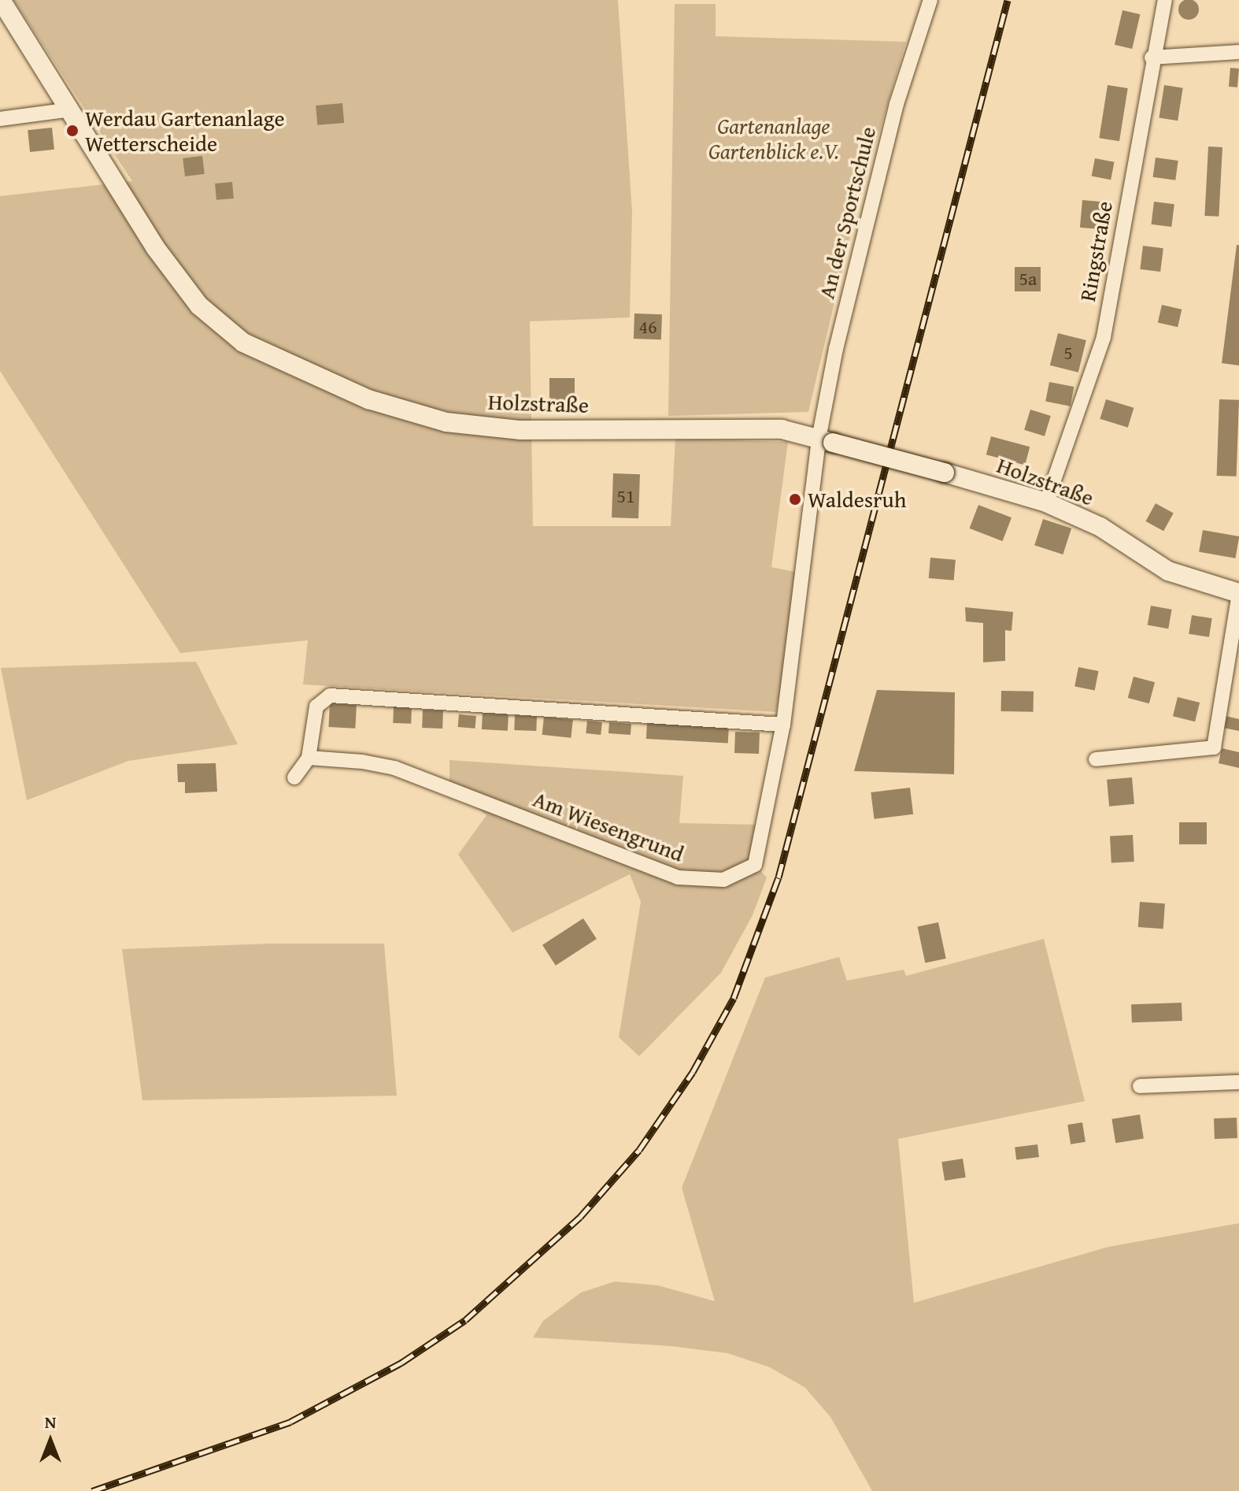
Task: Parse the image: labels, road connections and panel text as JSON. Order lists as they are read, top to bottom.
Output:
{
  "streets": {
    "street": [
      "An der Sportschule",
      "Ringstraße",
      "Holzstraße",
      "Am Wiesengrund"
    ]
  },
  "crossings": [
    ["An der Sportschule", "Holzstraße"],
    ["An der Sportschule", "Am Wiesengrund"],
    ["Ringstraße", "Holzstraße"],
    ["Holzstraße", "Am Wiesengrund"]
  ],
  "parks": ["Gartenanlage Gartenblick e.V."],
  "places": ["Werdau Gartenanlage Wetterscheide", "Waldesruh"],
  "house_numbers": [
    "5a",
    "46",
    "5",
    "51"
  ],
  "north": "top"
}
